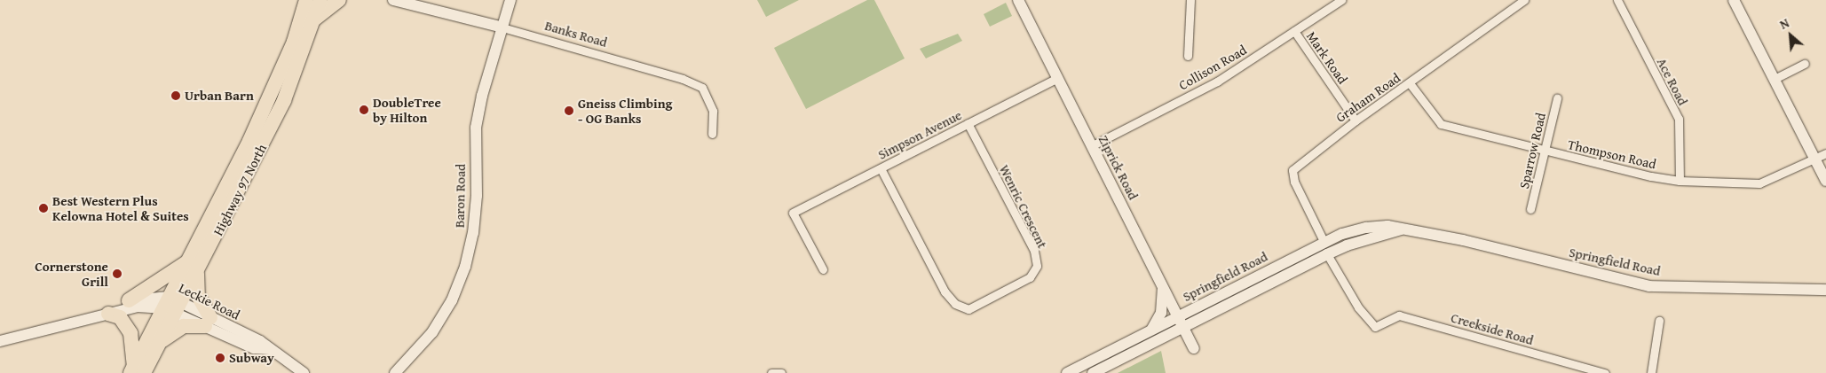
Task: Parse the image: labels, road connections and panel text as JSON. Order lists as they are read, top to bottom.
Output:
{
  "streets": {
    "highway": ["Highway 97 North"],
    "main road": [
      "Banks Road",
      "Ziprick Road",
      "Baron Road",
      "Springfield Road",
      "Leckie Road"
    ],
    "street": [
      "Mark Road",
      "Collison Road",
      "Ace Road",
      "Graham Road",
      "Simpson Avenue",
      "Sparrow Road",
      "Thompson Road",
      "Wenric Crescent",
      "Creekside Road"
    ]
  },
  "crossings": [
    ["Banks Road", "Baron Road"],
    ["Mark Road", "Collison Road"],
    ["Mark Road", "Graham Road"],
    ["Collison Road", "Ziprick Road"],
    ["Ace Road", "Thompson Road"],
    ["Graham Road", "Thompson Road"],
    ["Graham Road", "Springfield Road"],
    ["Graham Road", "Creekside Road"],
    ["Simpson Avenue", "Ziprick Road"],
    ["Simpson Avenue", "Wenric Crescent"],
    ["Sparrow Road", "Thompson Road"],
    ["Ziprick Road", "Springfield Road"],
    ["Highway 97 North", "Leckie Road"]
  ],
  "places": [
    "Urban Barn",
    "DoubleTree by Hilton",
    "Gneiss Climbing - OG Banks",
    "Best Western Plus Kelowna Hotel & Suites",
    "Cornerstone Grill",
    "Subway"
  ],
  "north": "top left"
}
